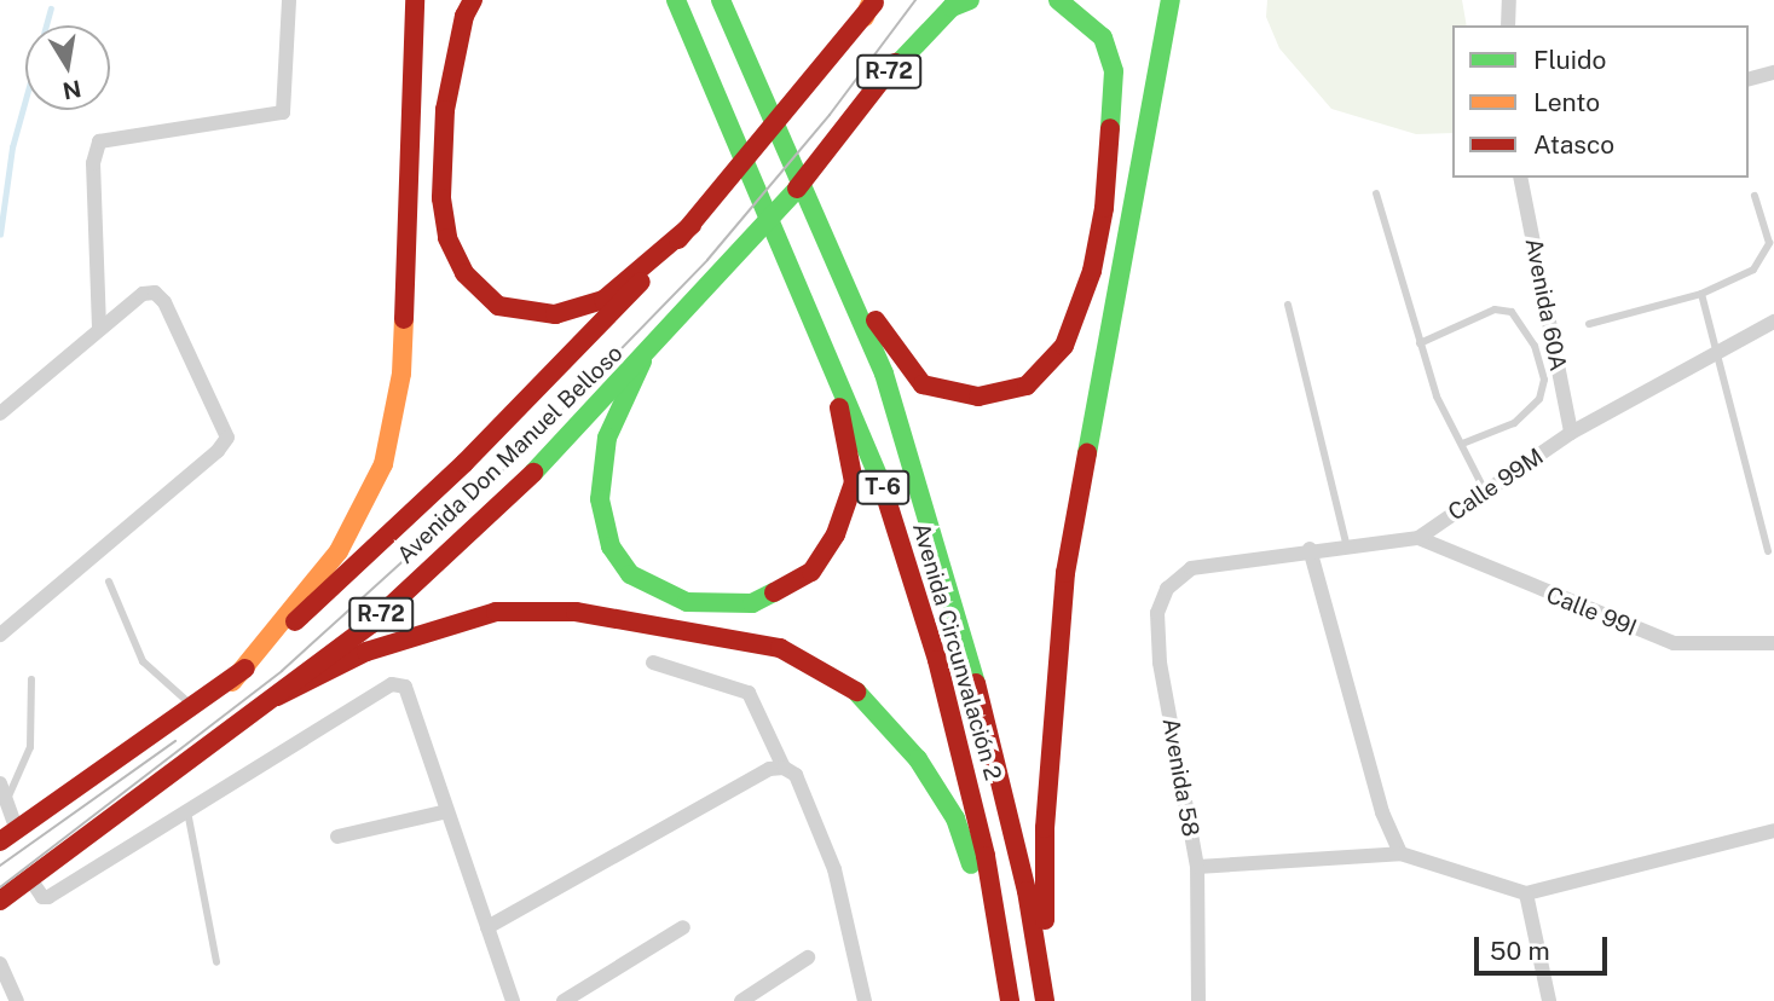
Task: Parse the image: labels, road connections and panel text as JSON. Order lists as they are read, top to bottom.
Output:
{
  "streets": {
    "main road": [
      "R-72",
      "Avenida Don Manuel Belloso",
      "T-6",
      "Avenida Circunvalación 2"
    ],
    "street": [
      "Avenida 60A",
      "Calle 99M",
      "Calle 99I",
      "Avenida 58"
    ]
  },
  "crossings": [
    ["Avenida 60A", "Calle 99M"],
    ["Calle 99M", "Calle 99I"]
  ],
  "legend": ["Fluido", "Lento", "Atasco"],
  "scale_bar": "50 m",
  "north": "bottom"
}
